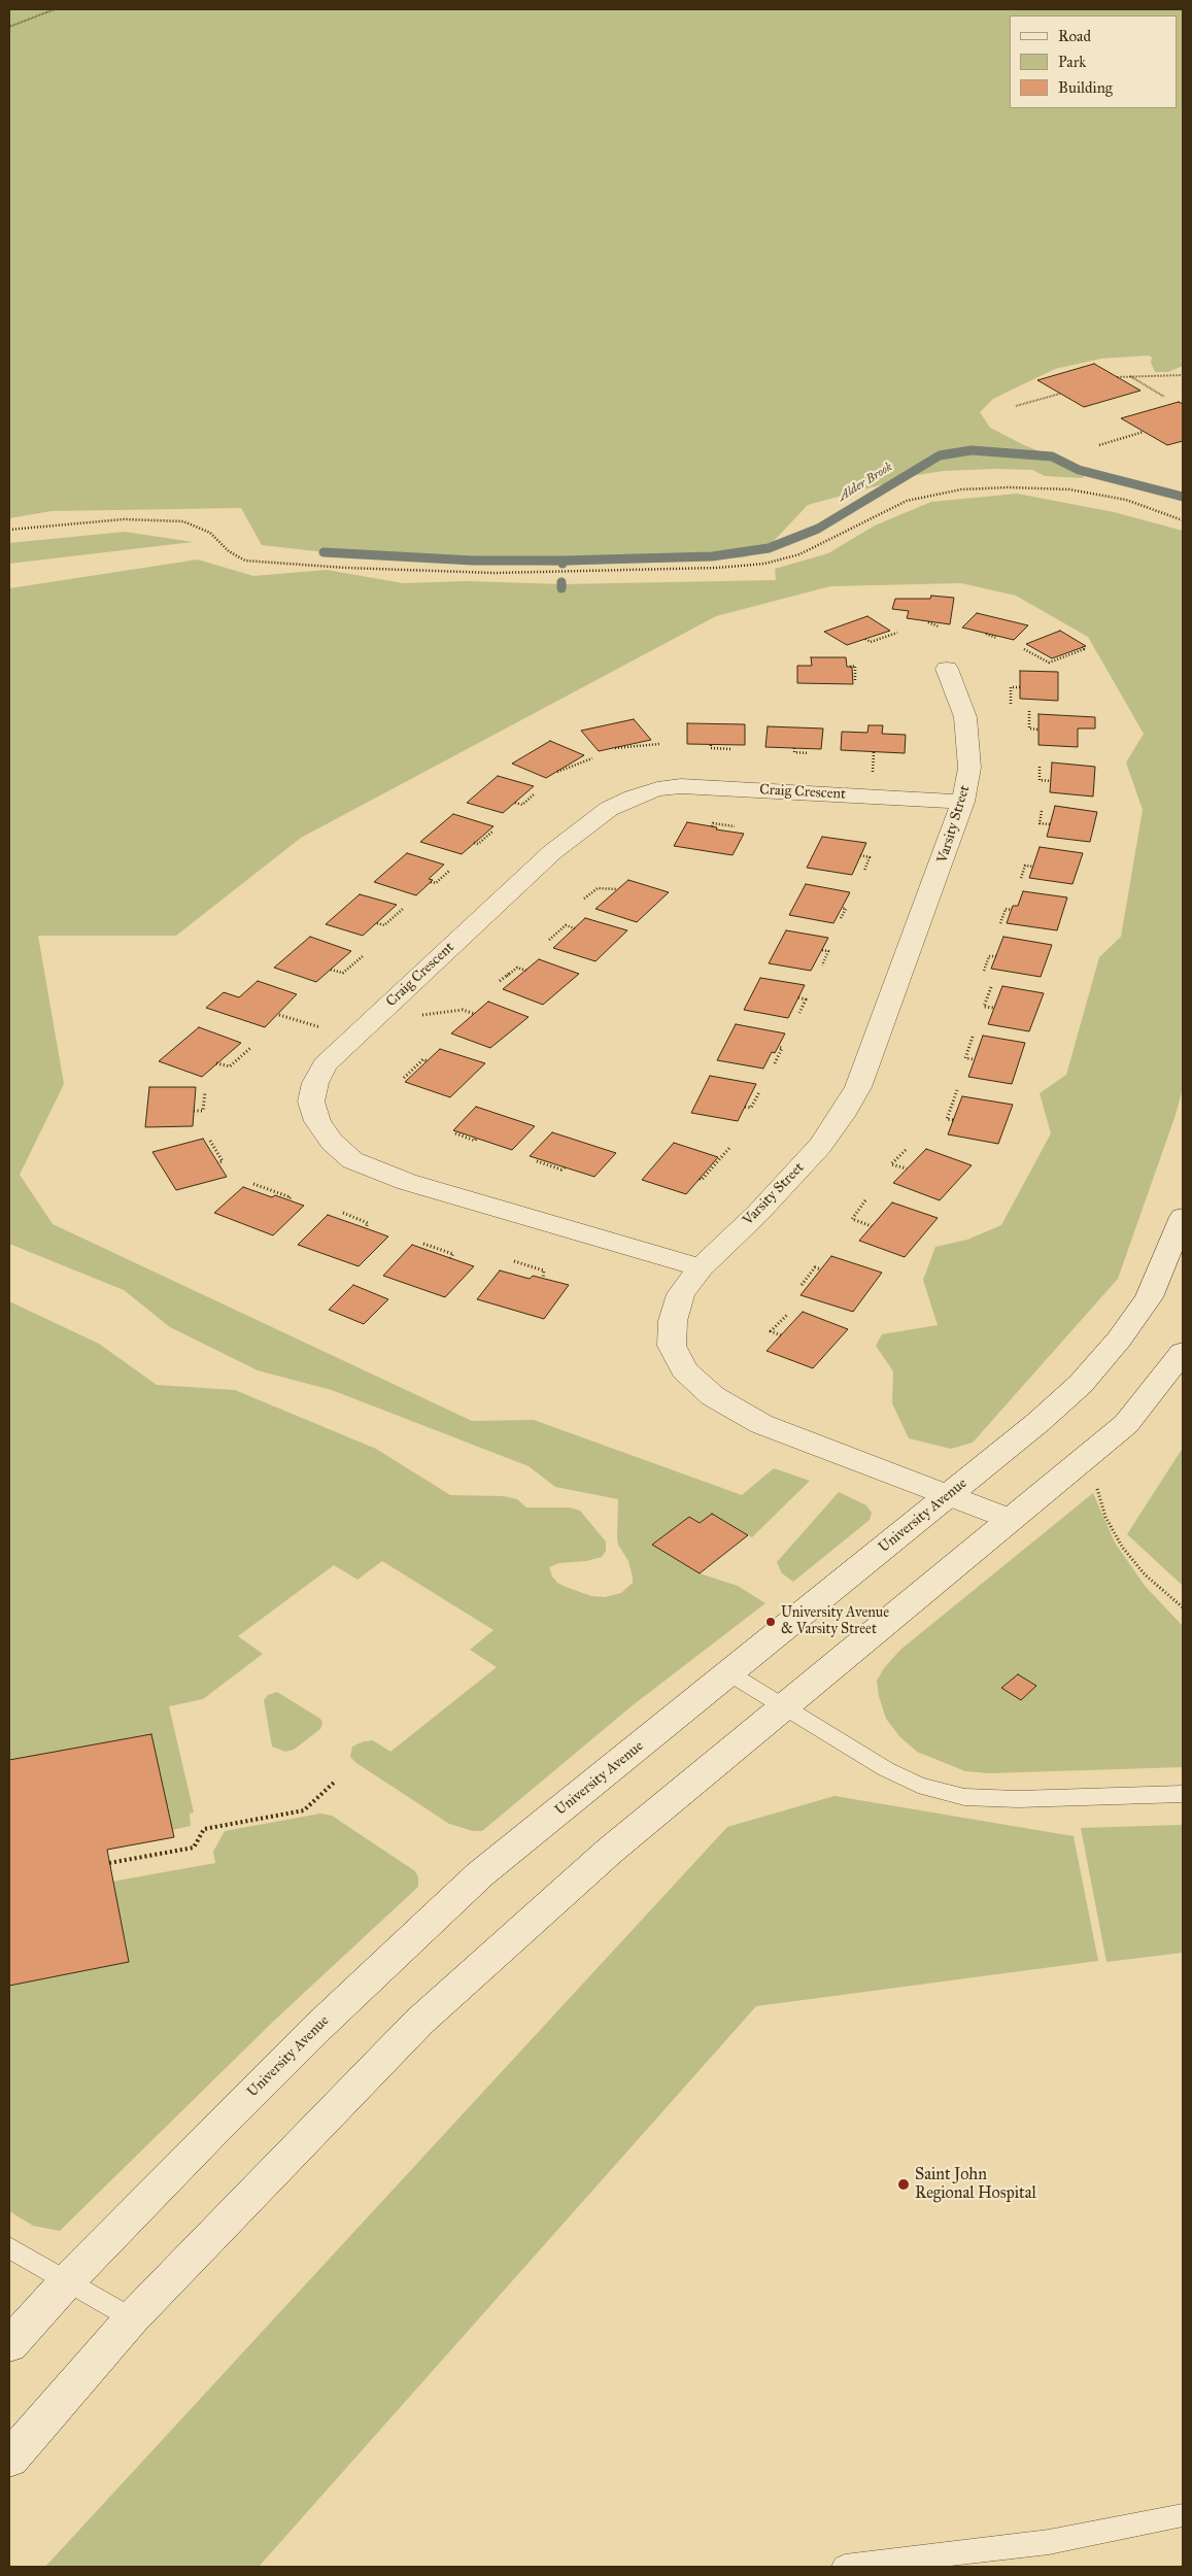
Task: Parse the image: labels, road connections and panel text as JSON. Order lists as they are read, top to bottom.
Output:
{
  "streets": {
    "street": ["Craig Crescent", "Varsity Street", "University Avenue"]
  },
  "crossings": [
    ["Craig Crescent", "Varsity Street"],
    ["Varsity Street", "University Avenue"]
  ],
  "water": ["Alder Brook"],
  "places": ["University Avenue & Varsity Street", "Saint John Regional Hospital"],
  "legend": ["Road", "Park", "Building"]
}
